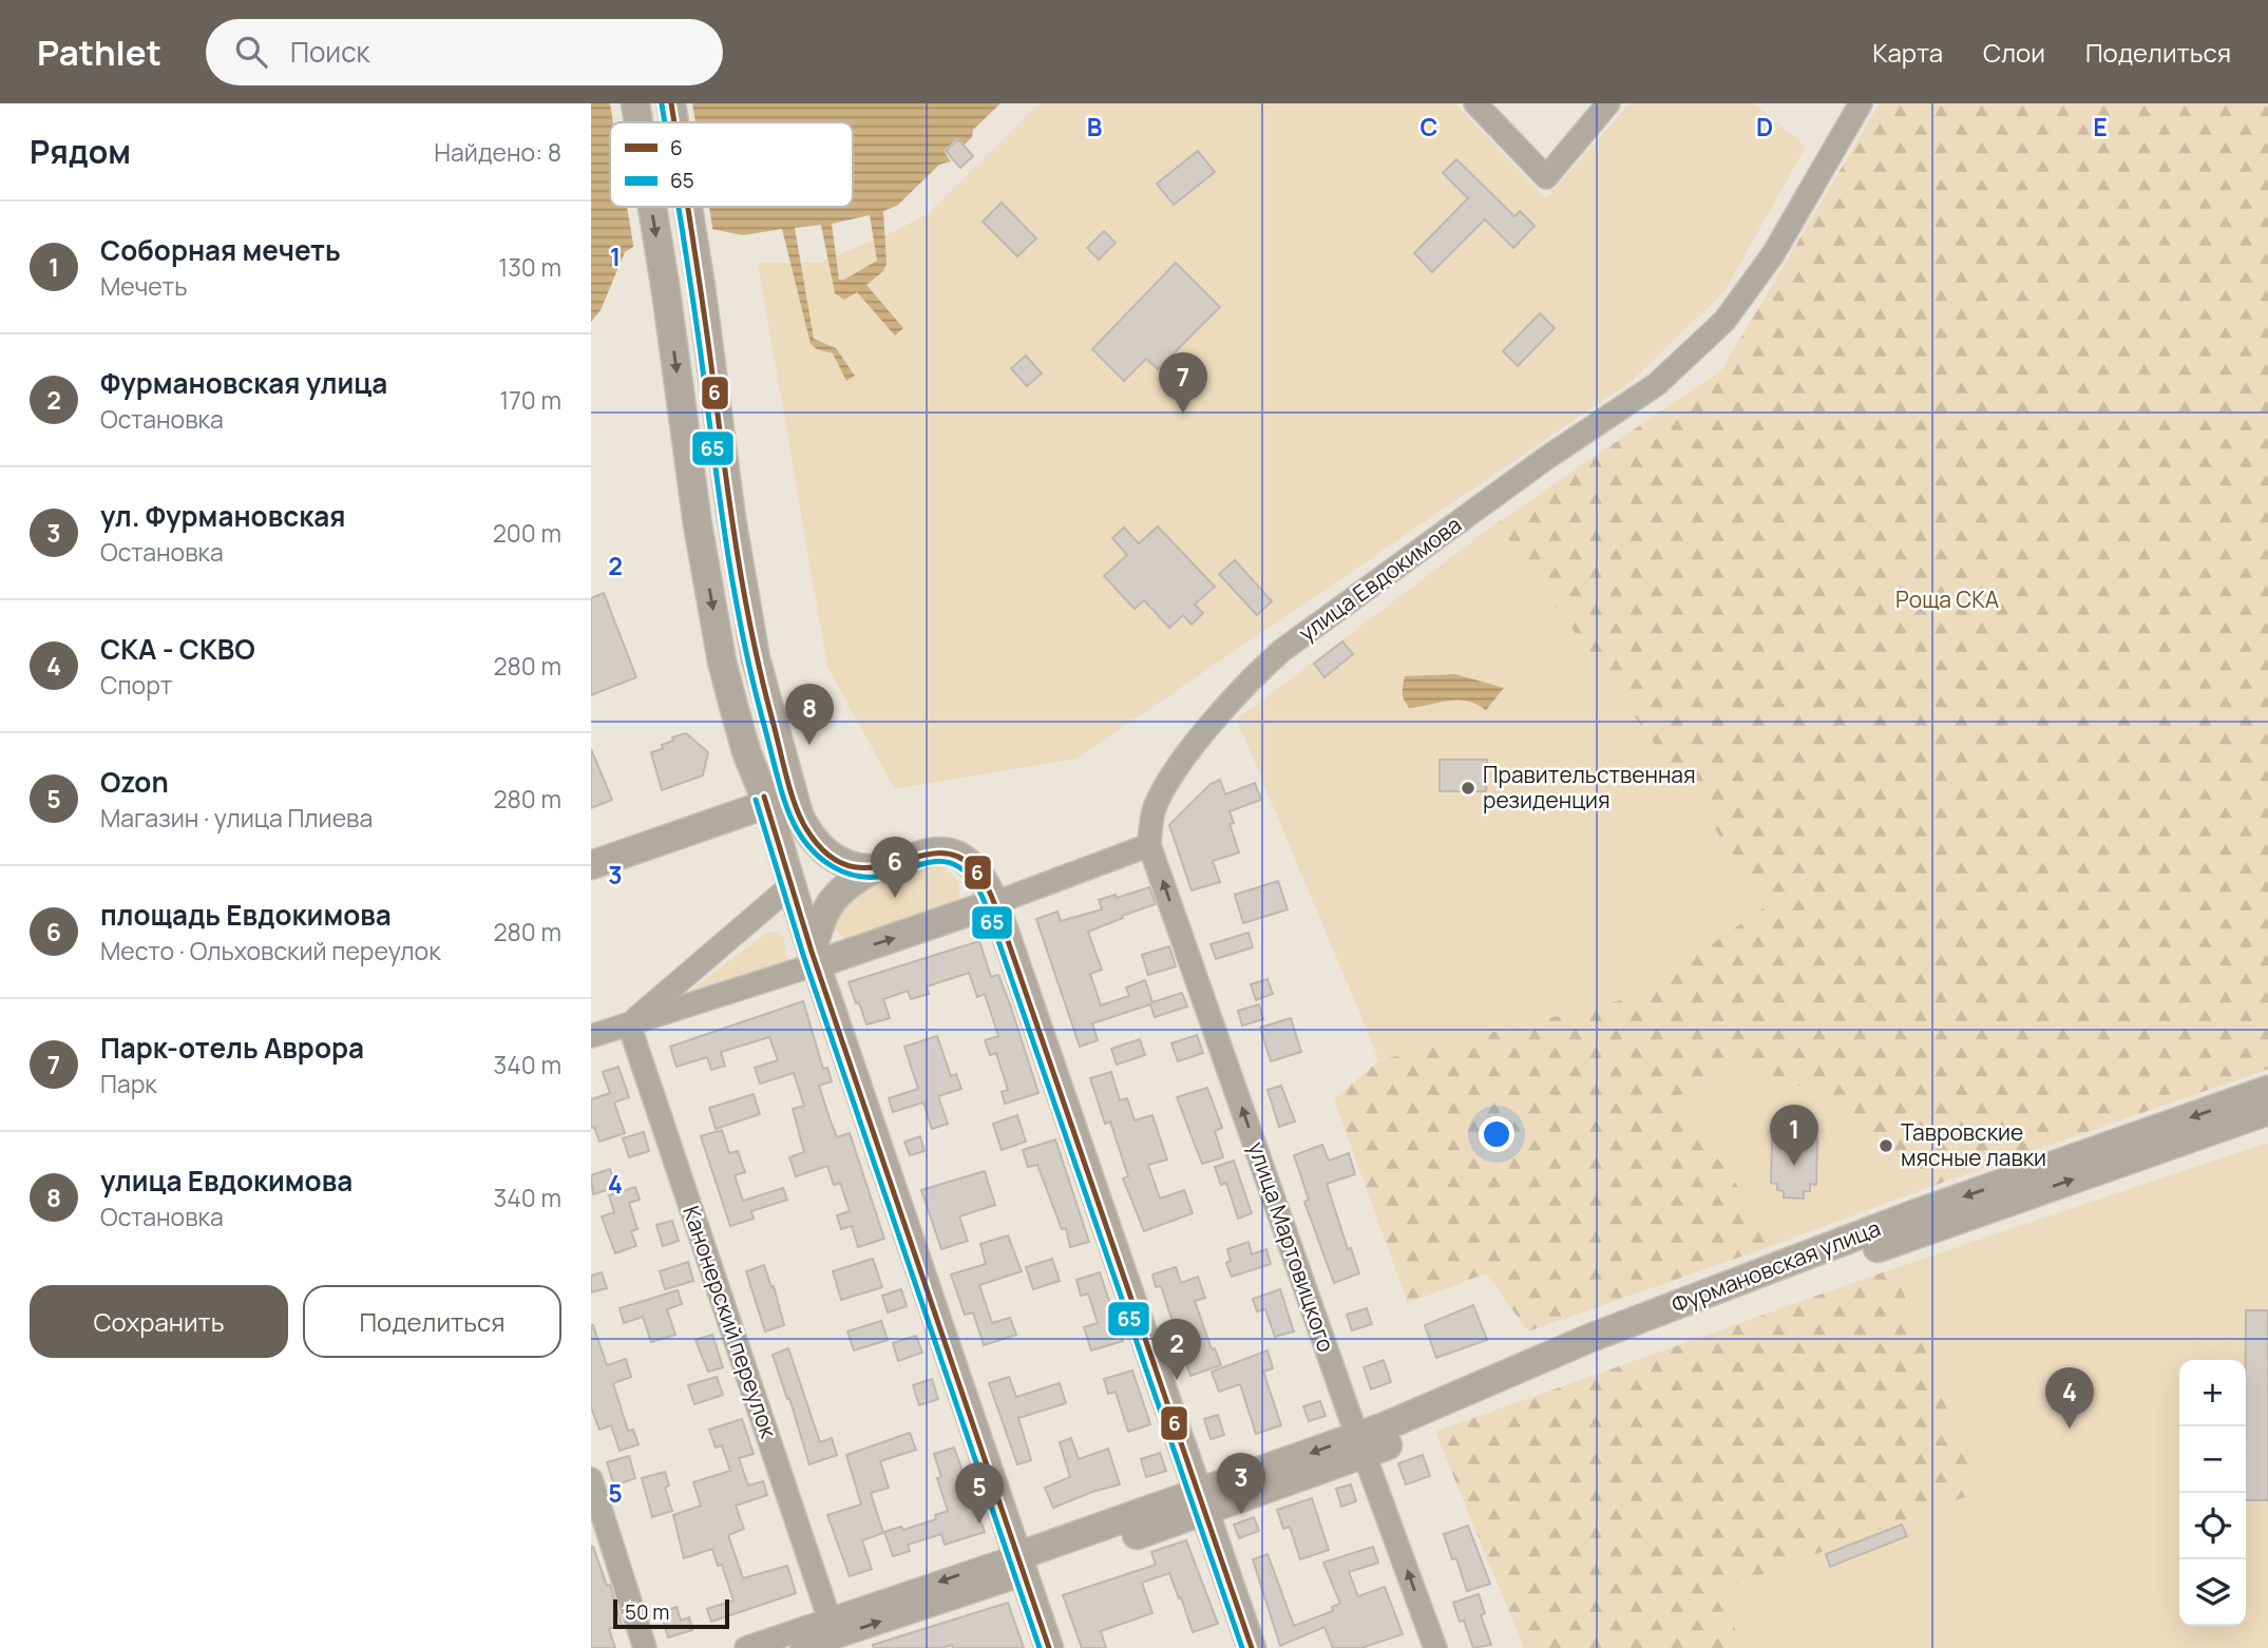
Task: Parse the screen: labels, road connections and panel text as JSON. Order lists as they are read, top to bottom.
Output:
{
  "streets": {
    "main road": ["Фурмановская улица"],
    "street": ["улица Евдокимова", "улица Мартовицкого", "Канонерский переулок"]
  },
  "crossings": [
    ["улица Евдокимова", "улица Мартовицкого"],
    ["улица Мартовицкого", "Фурмановская улица"],
    ["Фурмановская улица", "Канонерский переулок"]
  ],
  "one_way": ["улица Мартовицкого"],
  "parks": ["Роща СКА"],
  "places": ["Правительственная резиденция", "Тавровские мясные лавки"],
  "lines": ["transit line 6", "transit line 65"],
  "legend": ["6", "65"],
  "scale_bar": "50 m",
  "page": {
    "header": "Pathlet",
    "search": "Поиск",
    "nav": ["Карта", "Слои", "Поделиться"],
    "heading": ["Рядом", "Найдено: 8"],
    "list": [
      {
        "mark": "1",
        "name": "Соборная мечеть",
        "note": "Мечеть",
        "value": "130 m"
      },
      {
        "mark": "2",
        "name": "Фурмановская улица",
        "note": "Остановка",
        "value": "170 m"
      },
      {
        "mark": "3",
        "name": "ул. Фурмановская",
        "note": "Остановка",
        "value": "200 m"
      },
      {
        "mark": "4",
        "name": "СКА - СКВО",
        "note": "Спорт",
        "value": "280 m"
      },
      {
        "mark": "5",
        "name": "Ozon",
        "note": "Магазин · улица Плиева",
        "value": "280 m"
      },
      {
        "mark": "6",
        "name": "площадь Евдокимова",
        "note": "Место · Ольховский переулок",
        "value": "280 m"
      },
      {
        "mark": "7",
        "name": "Парк-отель Аврора",
        "note": "Парк",
        "value": "340 m"
      },
      {
        "mark": "8",
        "name": "улица Евдокимова",
        "note": "Остановка",
        "value": "340 m"
      }
    ],
    "pins": [
      "7",
      "8",
      "6",
      "1",
      "2",
      "4",
      "3",
      "5"
    ],
    "buttons": ["Сохранить", "Поделиться"],
    "map_buttons": ["+", "−"],
    "scale": "50 m"
  },
  "grid": {
    "columns": [
      "B",
      "C",
      "D",
      "E"
    ],
    "rows": [
      "1",
      "2",
      "3",
      "4",
      "5"
    ]
  }
}
